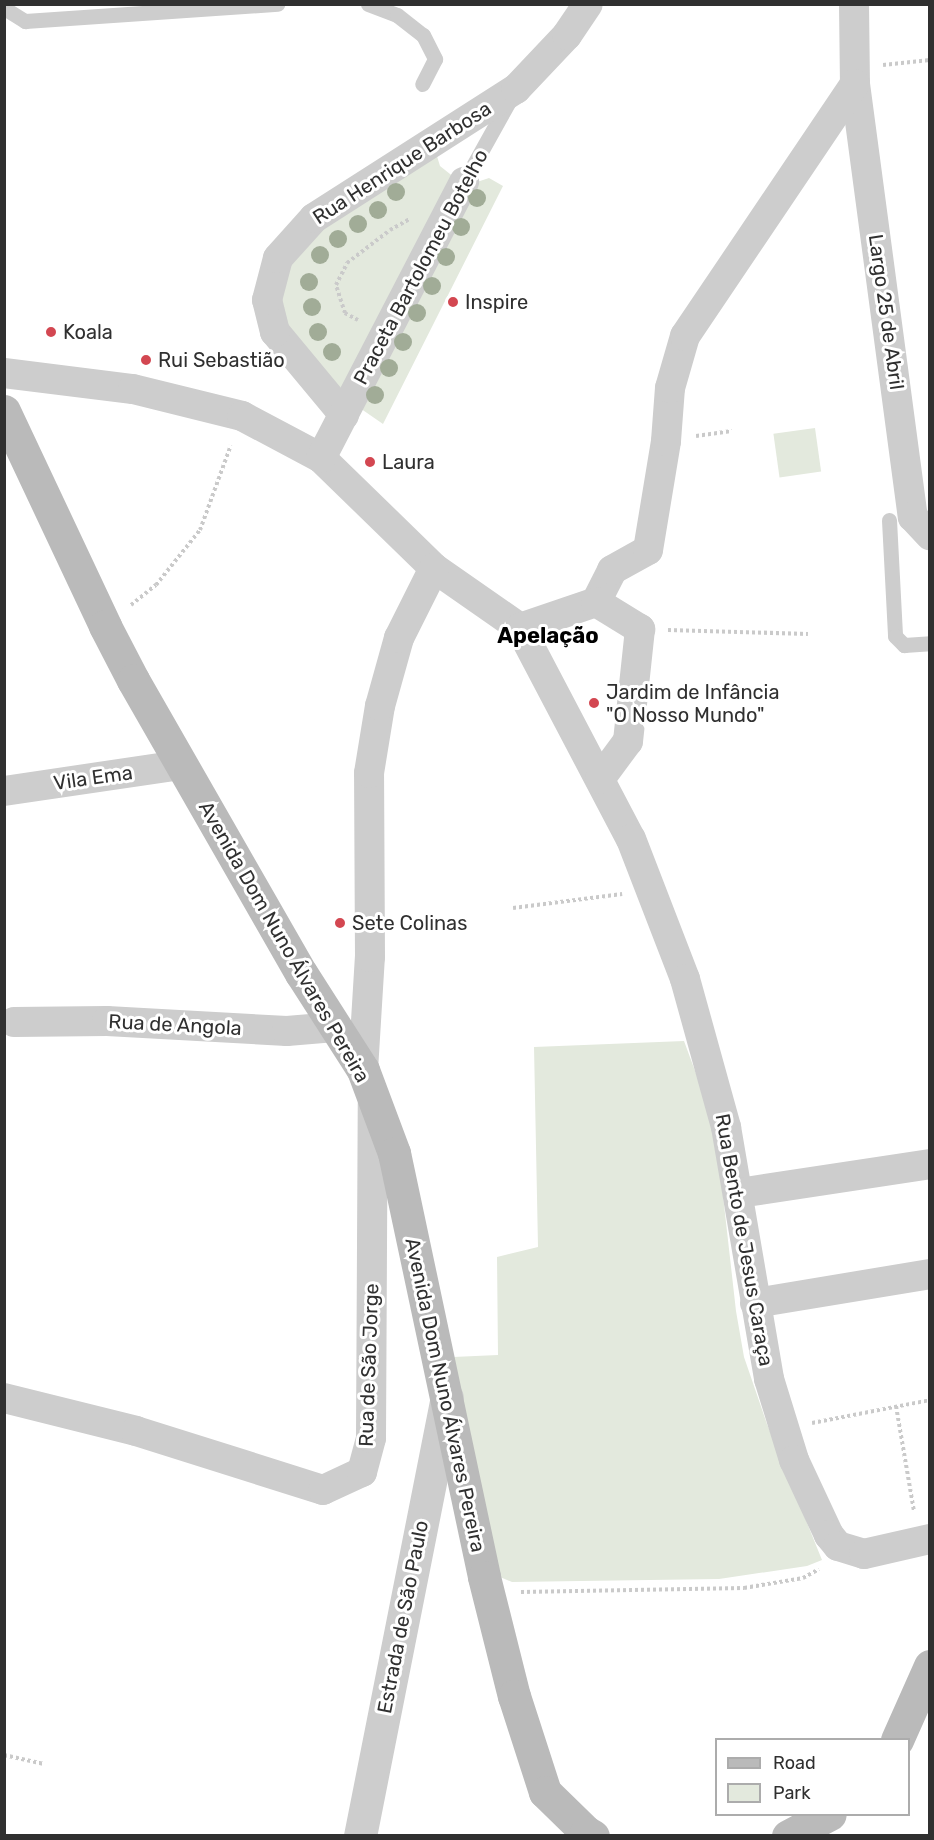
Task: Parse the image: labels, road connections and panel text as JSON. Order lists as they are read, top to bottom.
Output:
{
  "streets": {
    "main road": ["Avenida Dom Nuno Álvares Pereira"],
    "street": [
      "Rua Henrique Barbosa",
      "Praceta Bartolomeu Botelho",
      "Largo 25 de Abril",
      "Vila Ema",
      "Rua de Angola",
      "Rua Bento de Jesus Caraça",
      "Rua de São Jorge",
      "Estrada de São Paulo"
    ]
  },
  "crossings": [
    ["Rua Henrique Barbosa", "Praceta Bartolomeu Botelho"],
    ["Vila Ema", "Avenida Dom Nuno Álvares Pereira"],
    ["Avenida Dom Nuno Álvares Pereira", "Rua de Angola"],
    ["Avenida Dom Nuno Álvares Pereira", "Rua de São Jorge"],
    ["Avenida Dom Nuno Álvares Pereira", "Estrada de São Paulo"]
  ],
  "districts": ["Apelação"],
  "places": [
    "Inspire",
    "Koala",
    "Rui Sebastião",
    "Laura",
    "Jardim de Infância \"O Nosso Mundo\"",
    "Sete Colinas"
  ],
  "legend": ["Road", "Park"]
}
